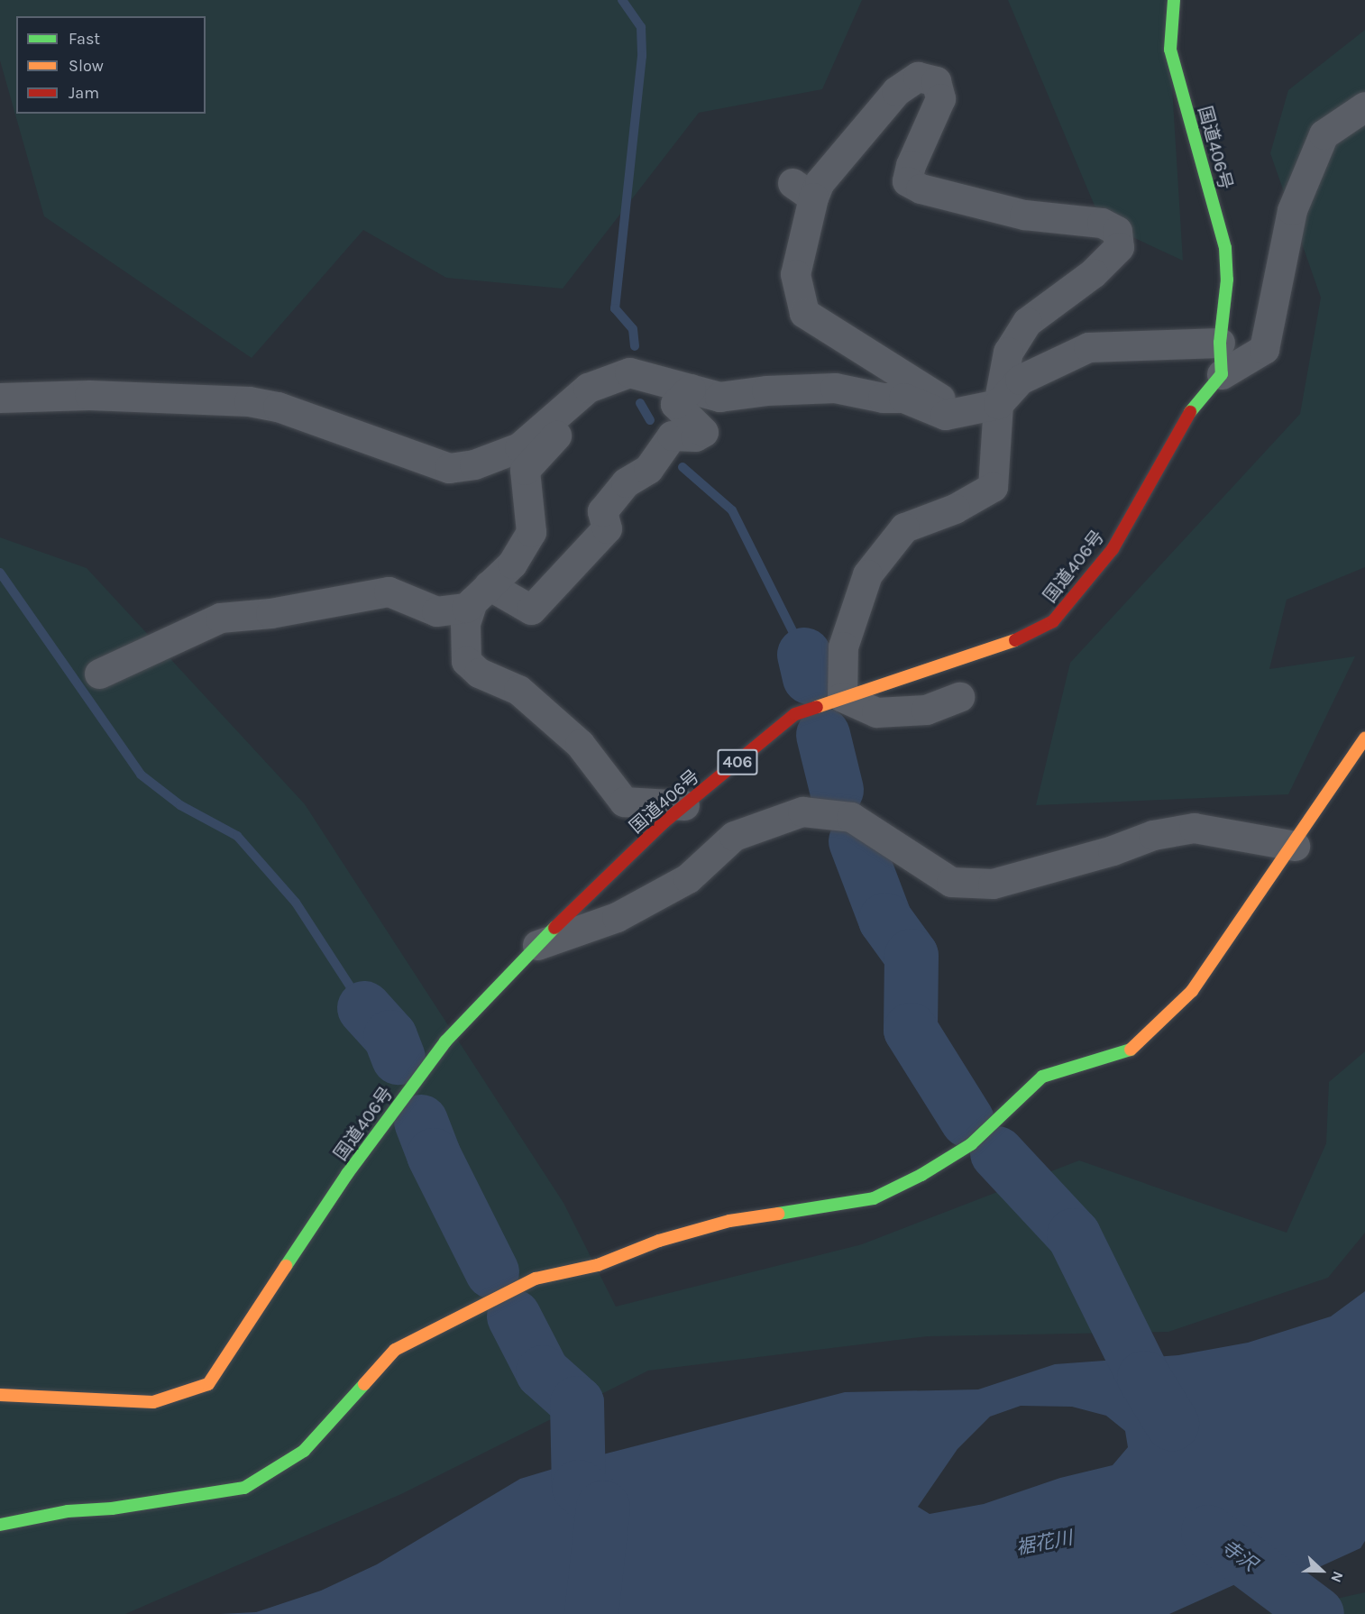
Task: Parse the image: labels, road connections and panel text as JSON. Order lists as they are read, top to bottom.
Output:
{
  "streets": {
    "main road": ["国道406号", "406"]
  },
  "water": ["裾花川", "寺沢"],
  "legend": ["Fast", "Slow", "Jam"],
  "north": "right"
}
